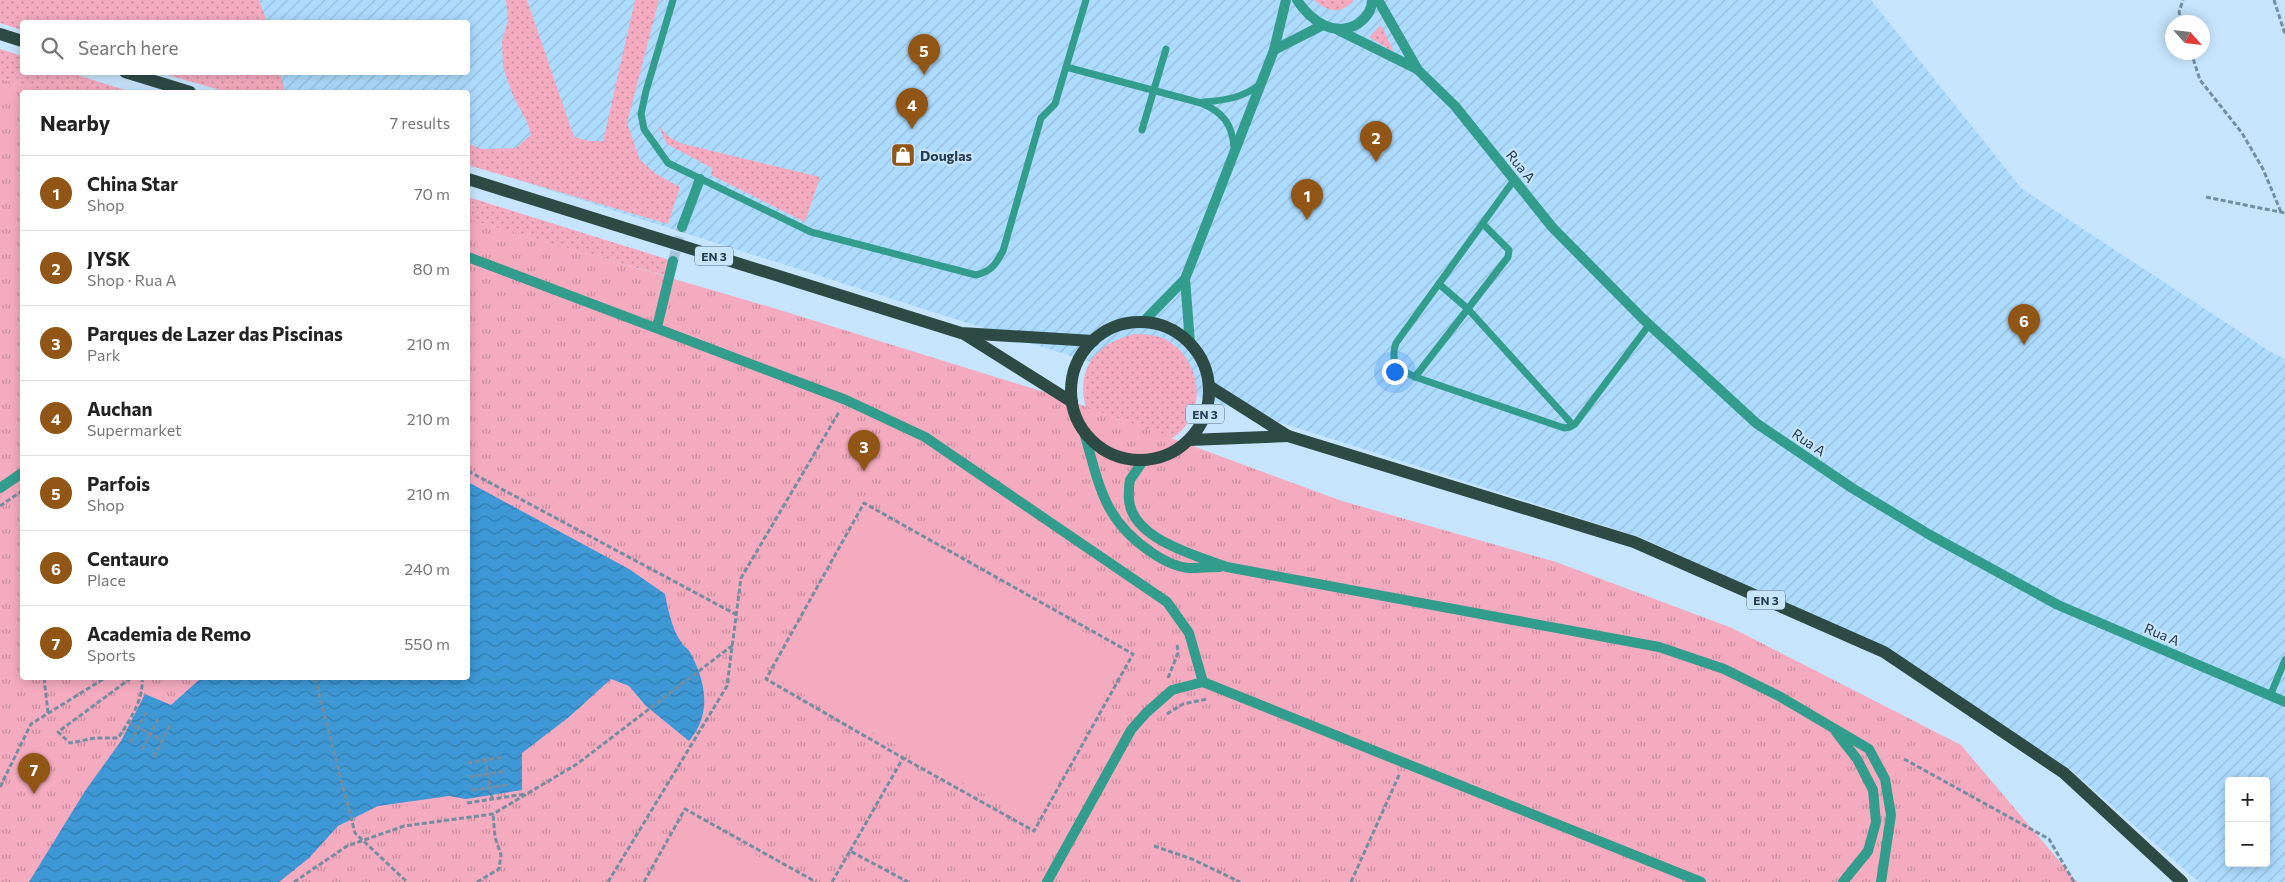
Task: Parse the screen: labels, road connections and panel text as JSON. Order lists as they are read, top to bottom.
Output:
{
  "streets": {
    "main road": ["EN 3"],
    "street": ["Rua A"]
  },
  "places": {
    "shop": ["Douglas"]
  },
  "north": "bottom right",
  "page": {
    "search": "Search here",
    "pins": [
      "5",
      "4",
      "2",
      "1",
      "6",
      "3",
      "7"
    ],
    "heading": ["Nearby", "7 results"],
    "list": [
      {
        "mark": "1",
        "name": "China Star",
        "note": "Shop",
        "value": "70 m"
      },
      {
        "mark": "2",
        "name": "JYSK",
        "note": "Shop · Rua A",
        "value": "80 m"
      },
      {
        "mark": "3",
        "name": "Parques de Lazer das Piscinas",
        "note": "Park",
        "value": "210 m"
      },
      {
        "mark": "4",
        "name": "Auchan",
        "note": "Supermarket",
        "value": "210 m"
      },
      {
        "mark": "5",
        "name": "Parfois",
        "note": "Shop",
        "value": "210 m"
      },
      {
        "mark": "6",
        "name": "Centauro",
        "note": "Place",
        "value": "240 m"
      },
      {
        "mark": "7",
        "name": "Academia de Remo",
        "note": "Sports",
        "value": "550 m"
      }
    ],
    "map_buttons": ["+", "−"]
  }
}
